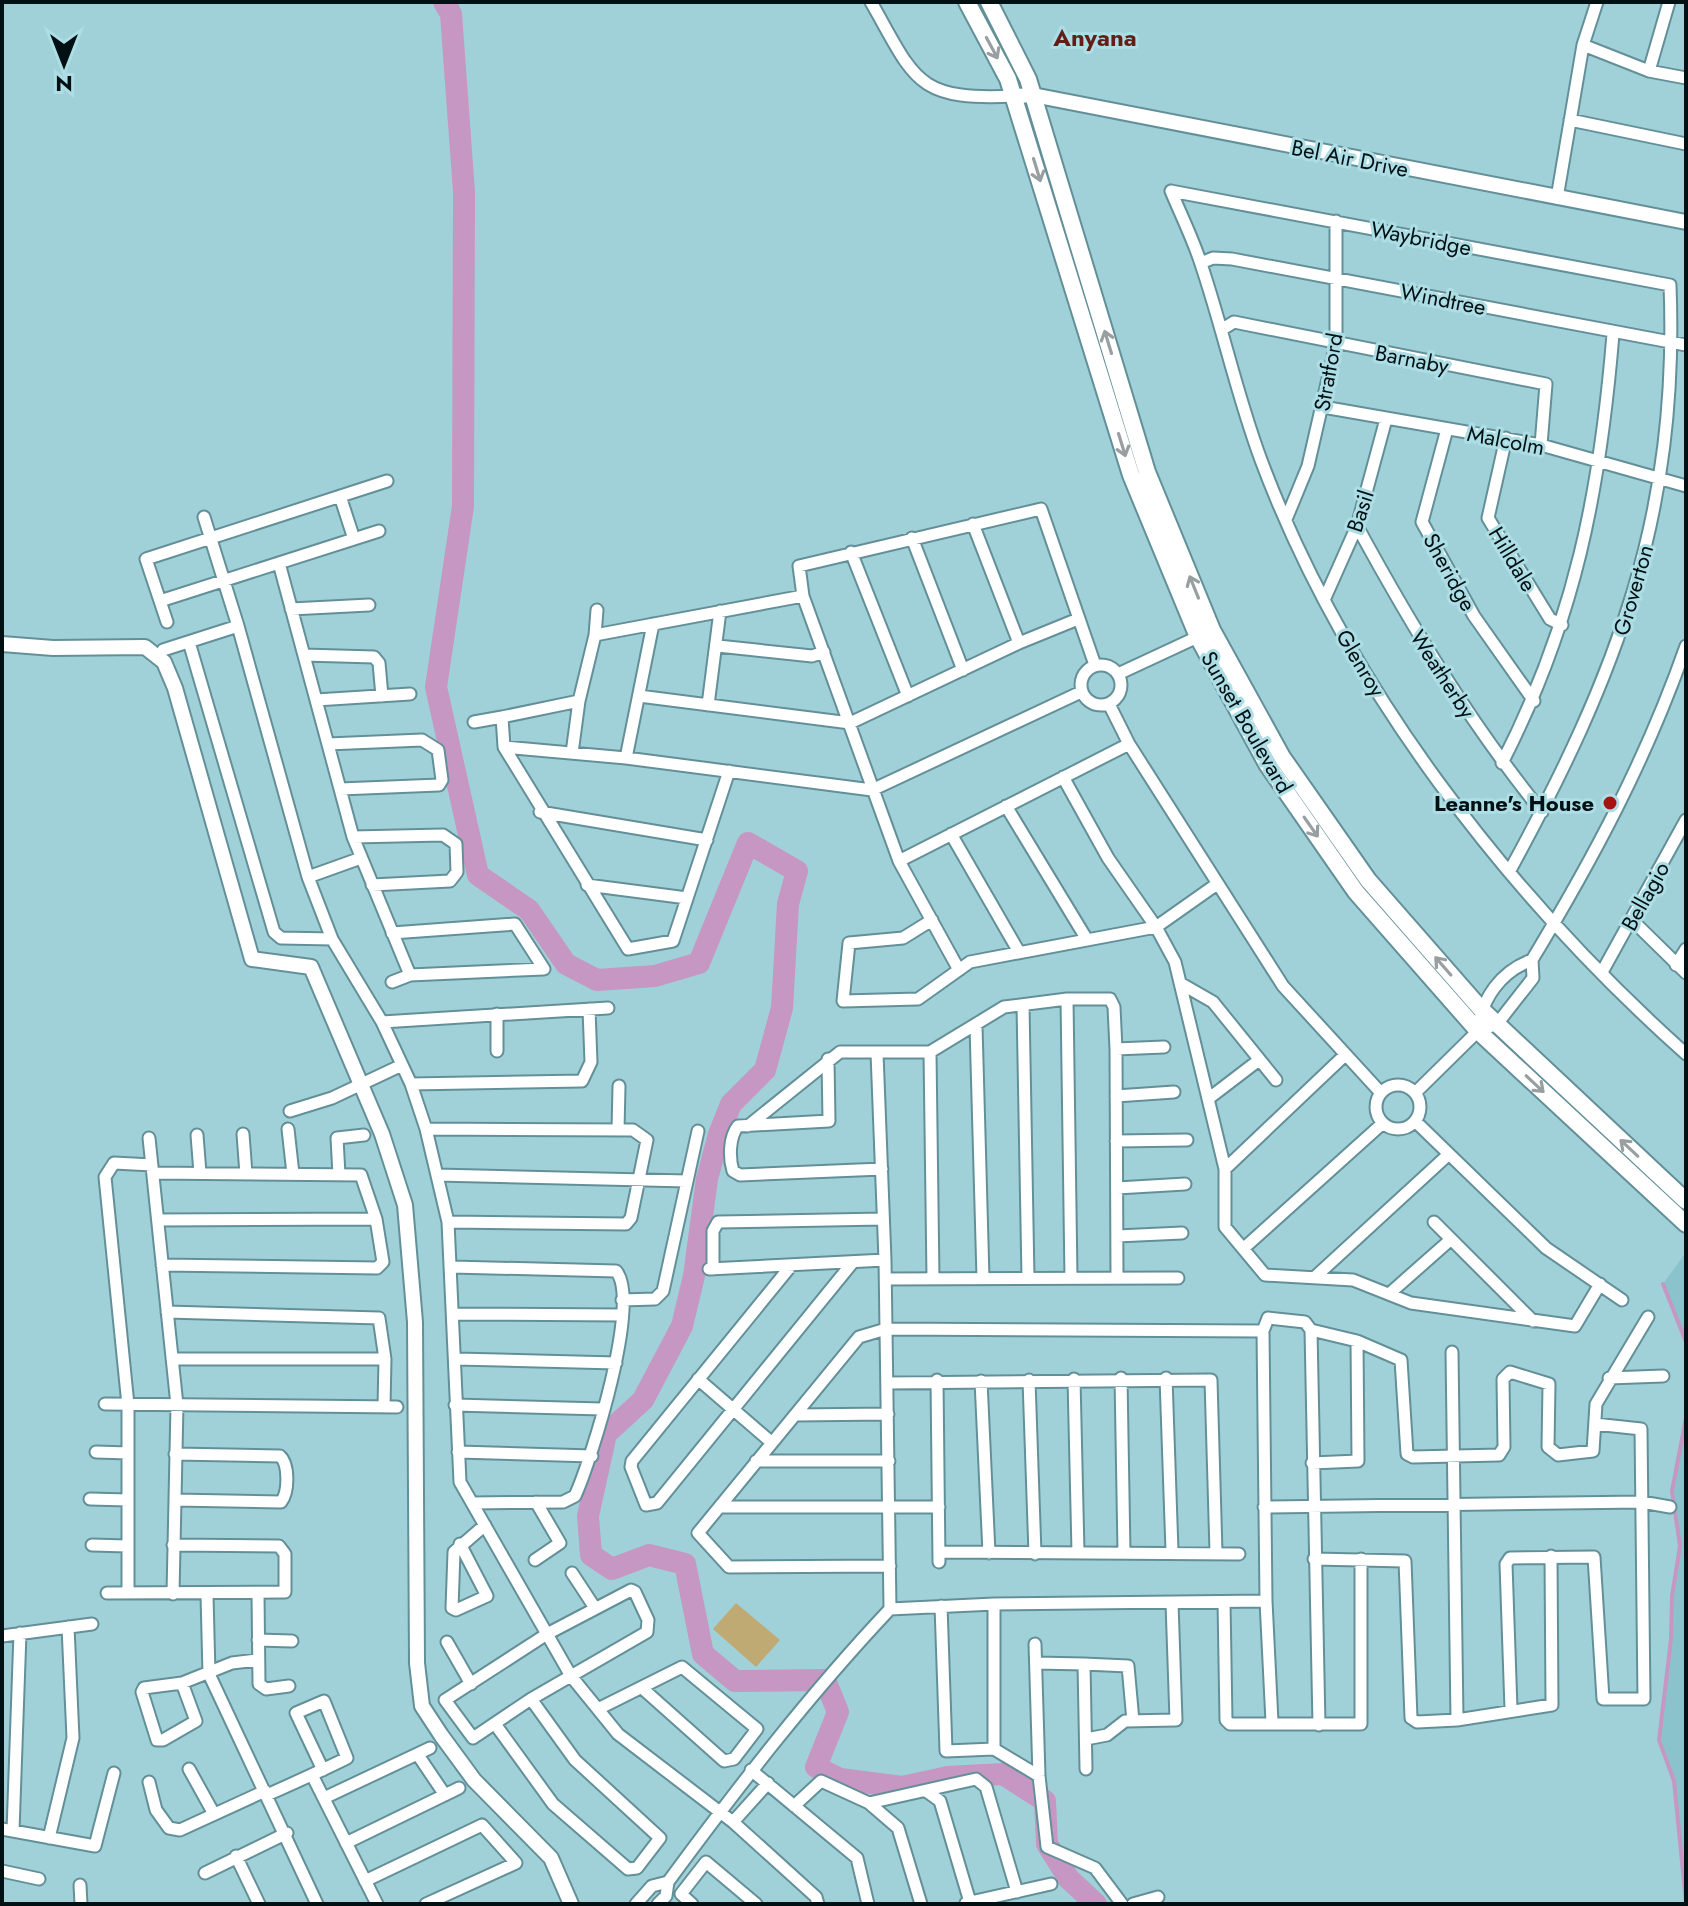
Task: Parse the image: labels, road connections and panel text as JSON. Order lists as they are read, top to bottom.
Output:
{
  "streets": {
    "main road": ["Sunset Boulevard"],
    "street": [
      "Bel Air Drive",
      "Waybridge",
      "Windtree",
      "Barnaby",
      "Stratford",
      "Malcolm",
      "Basil",
      "Hilldale",
      "Sheridge",
      "Groverton",
      "Glenroy",
      "Weatherby",
      "Bellagio"
    ]
  },
  "crossings": [
    ["Bel Air Drive", "Sunset Boulevard"],
    ["Waybridge", "Stratford"],
    ["Waybridge", "Groverton"],
    ["Waybridge", "Glenroy"],
    ["Windtree", "Stratford"],
    ["Windtree", "Groverton"],
    ["Windtree", "Glenroy"],
    ["Barnaby", "Stratford"],
    ["Barnaby", "Malcolm"],
    ["Barnaby", "Glenroy"],
    ["Stratford", "Malcolm"],
    ["Stratford", "Glenroy"],
    ["Malcolm", "Basil"],
    ["Malcolm", "Hilldale"],
    ["Malcolm", "Sheridge"],
    ["Malcolm", "Groverton"],
    ["Basil", "Glenroy"],
    ["Basil", "Weatherby"],
    ["Groverton", "Glenroy"],
    ["Groverton", "Weatherby"],
    ["Glenroy", "Bellagio"]
  ],
  "districts": ["Anyana"],
  "places": ["Leanne's House"],
  "north": "bottom"
}
